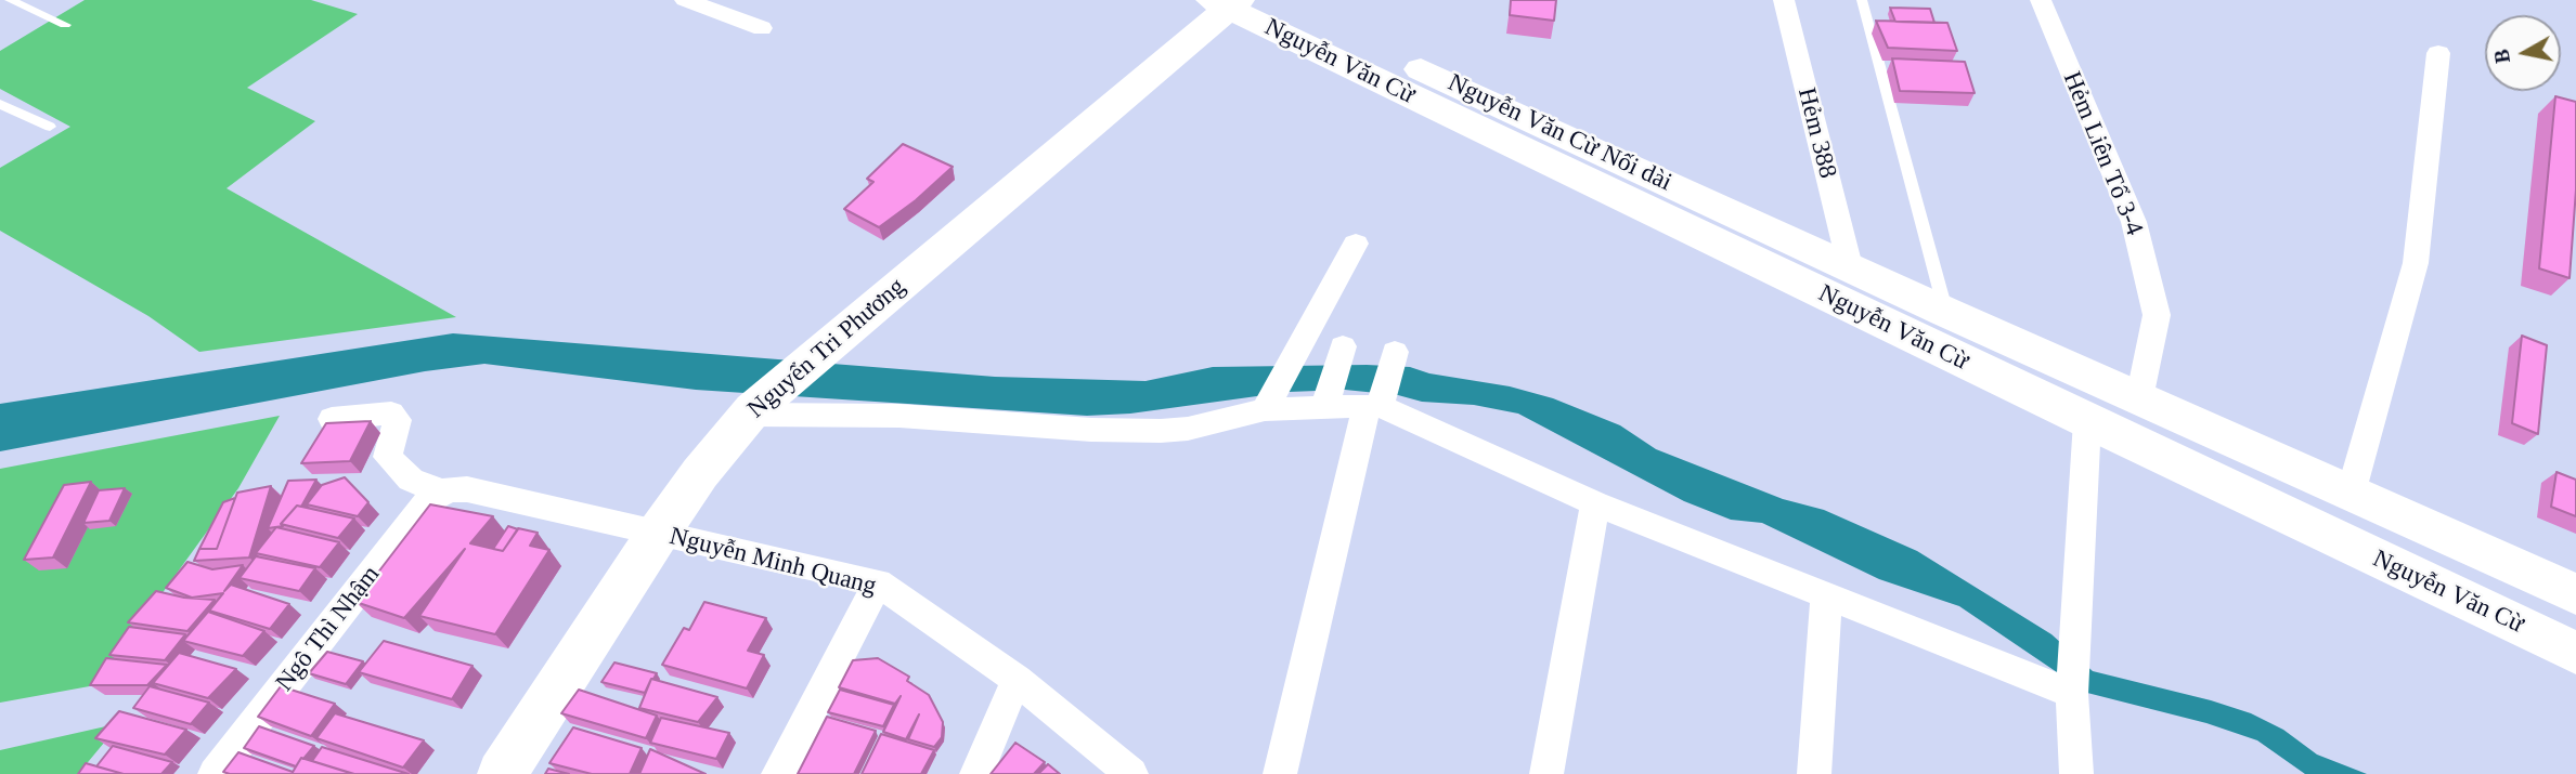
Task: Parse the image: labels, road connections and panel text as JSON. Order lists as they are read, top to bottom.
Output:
{
  "streets": {
    "main road": ["Nguyễn Văn Cừ", "Nguyễn Văn Cừ Nối dài", "Nguyển Tri Phương"],
    "street": [
      "Hẻm 388",
      "Hẻm Liên Tổ 3-4",
      "Nguyễn Minh Quang",
      "Ngô Thì Nhậm"
    ]
  },
  "crossings": [
    ["Nguyễn Văn Cừ", "Nguyễn Văn Cừ Nối dài"],
    ["Nguyễn Văn Cừ", "Hẻm 388"],
    ["Nguyễn Văn Cừ", "Hẻm Liên Tổ 3-4"],
    ["Nguyễn Văn Cừ", "Nguyển Tri Phương"],
    ["Nguyễn Văn Cừ Nối dài", "Hẻm 388"],
    ["Nguyển Tri Phương", "Nguyễn Minh Quang"],
    ["Nguyễn Minh Quang", "Ngô Thì Nhậm"]
  ],
  "north": "left"
}
